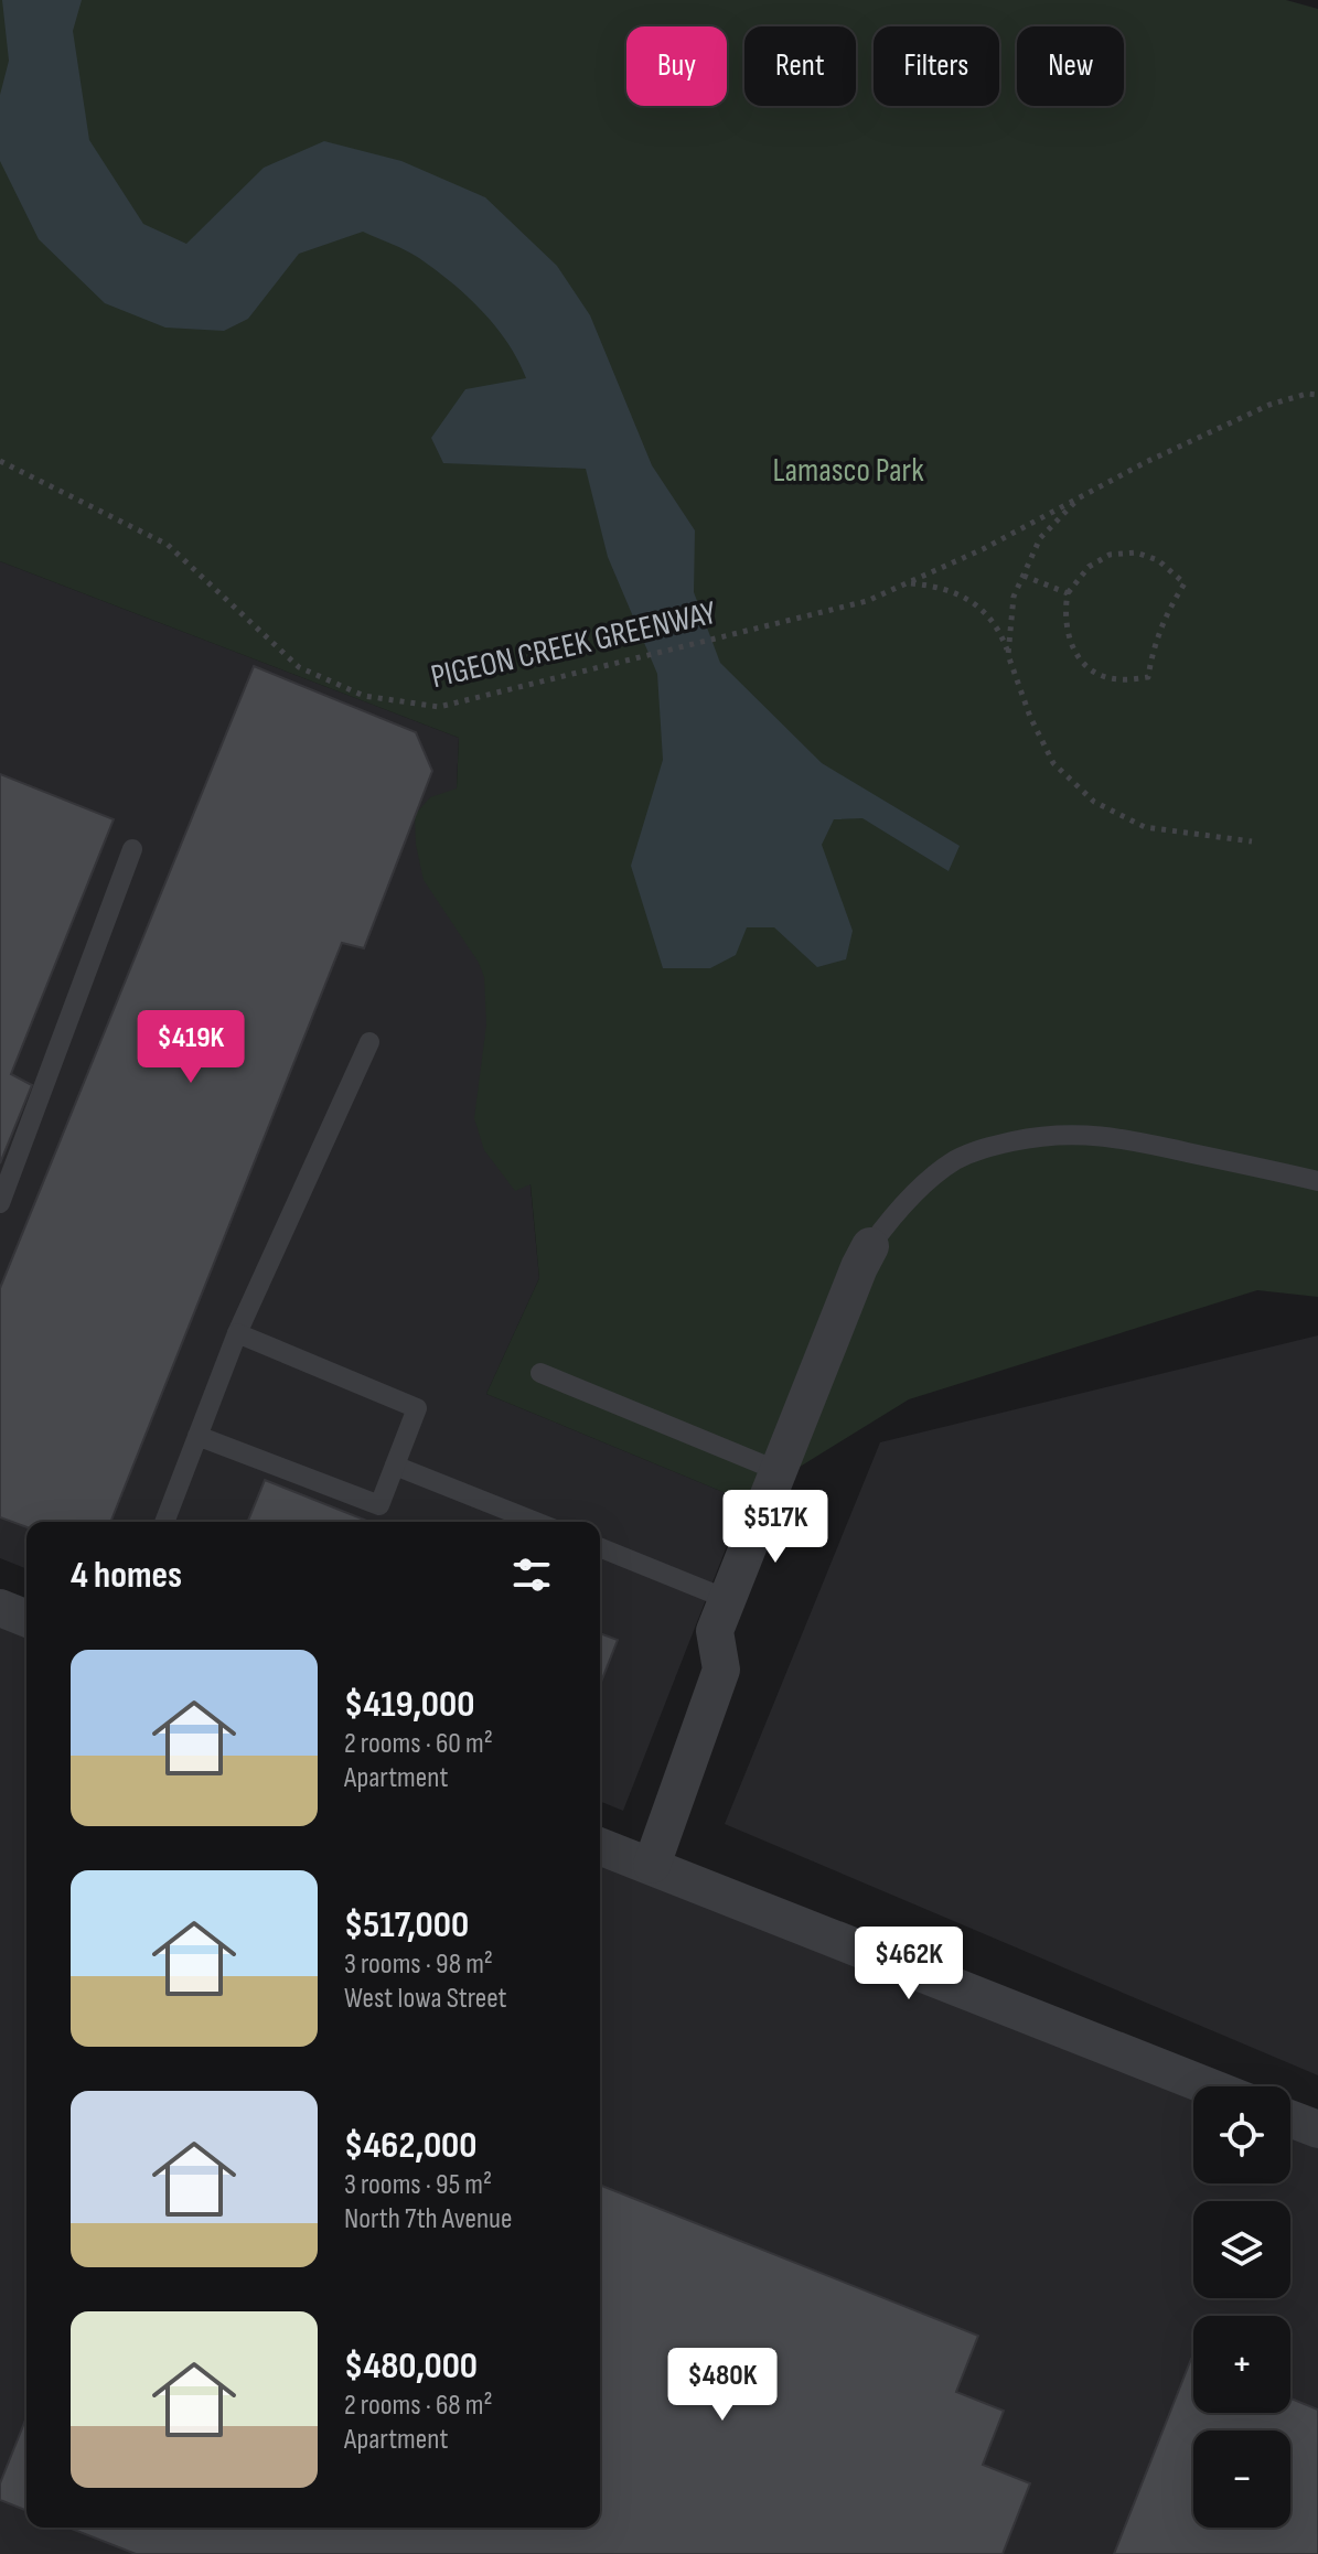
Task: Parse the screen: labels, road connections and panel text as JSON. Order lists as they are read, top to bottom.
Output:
{
  "streets": {
    "path": ["PIGEON CREEK GREENWAY"]
  },
  "parks": ["Lamasco Park"],
  "page": {
    "chip": [
      "Buy",
      "Rent",
      "Filters",
      "New"
    ],
    "price": [
      "$419K",
      "$517K",
      "$462K",
      "$480K"
    ],
    "heading": "4 homes",
    "list": [
      {
        "name": "$419,000",
        "note": "2 rooms · 60 m² · Apartment"
      },
      {
        "name": "$517,000",
        "note": "3 rooms · 98 m² · West Iowa Street"
      },
      {
        "name": "$462,000",
        "note": "3 rooms · 95 m² · North 7th Avenue"
      },
      {
        "name": "$480,000",
        "note": "2 rooms · 68 m² · Apartment"
      }
    ],
    "map_buttons": ["+", "−"]
  }
}
